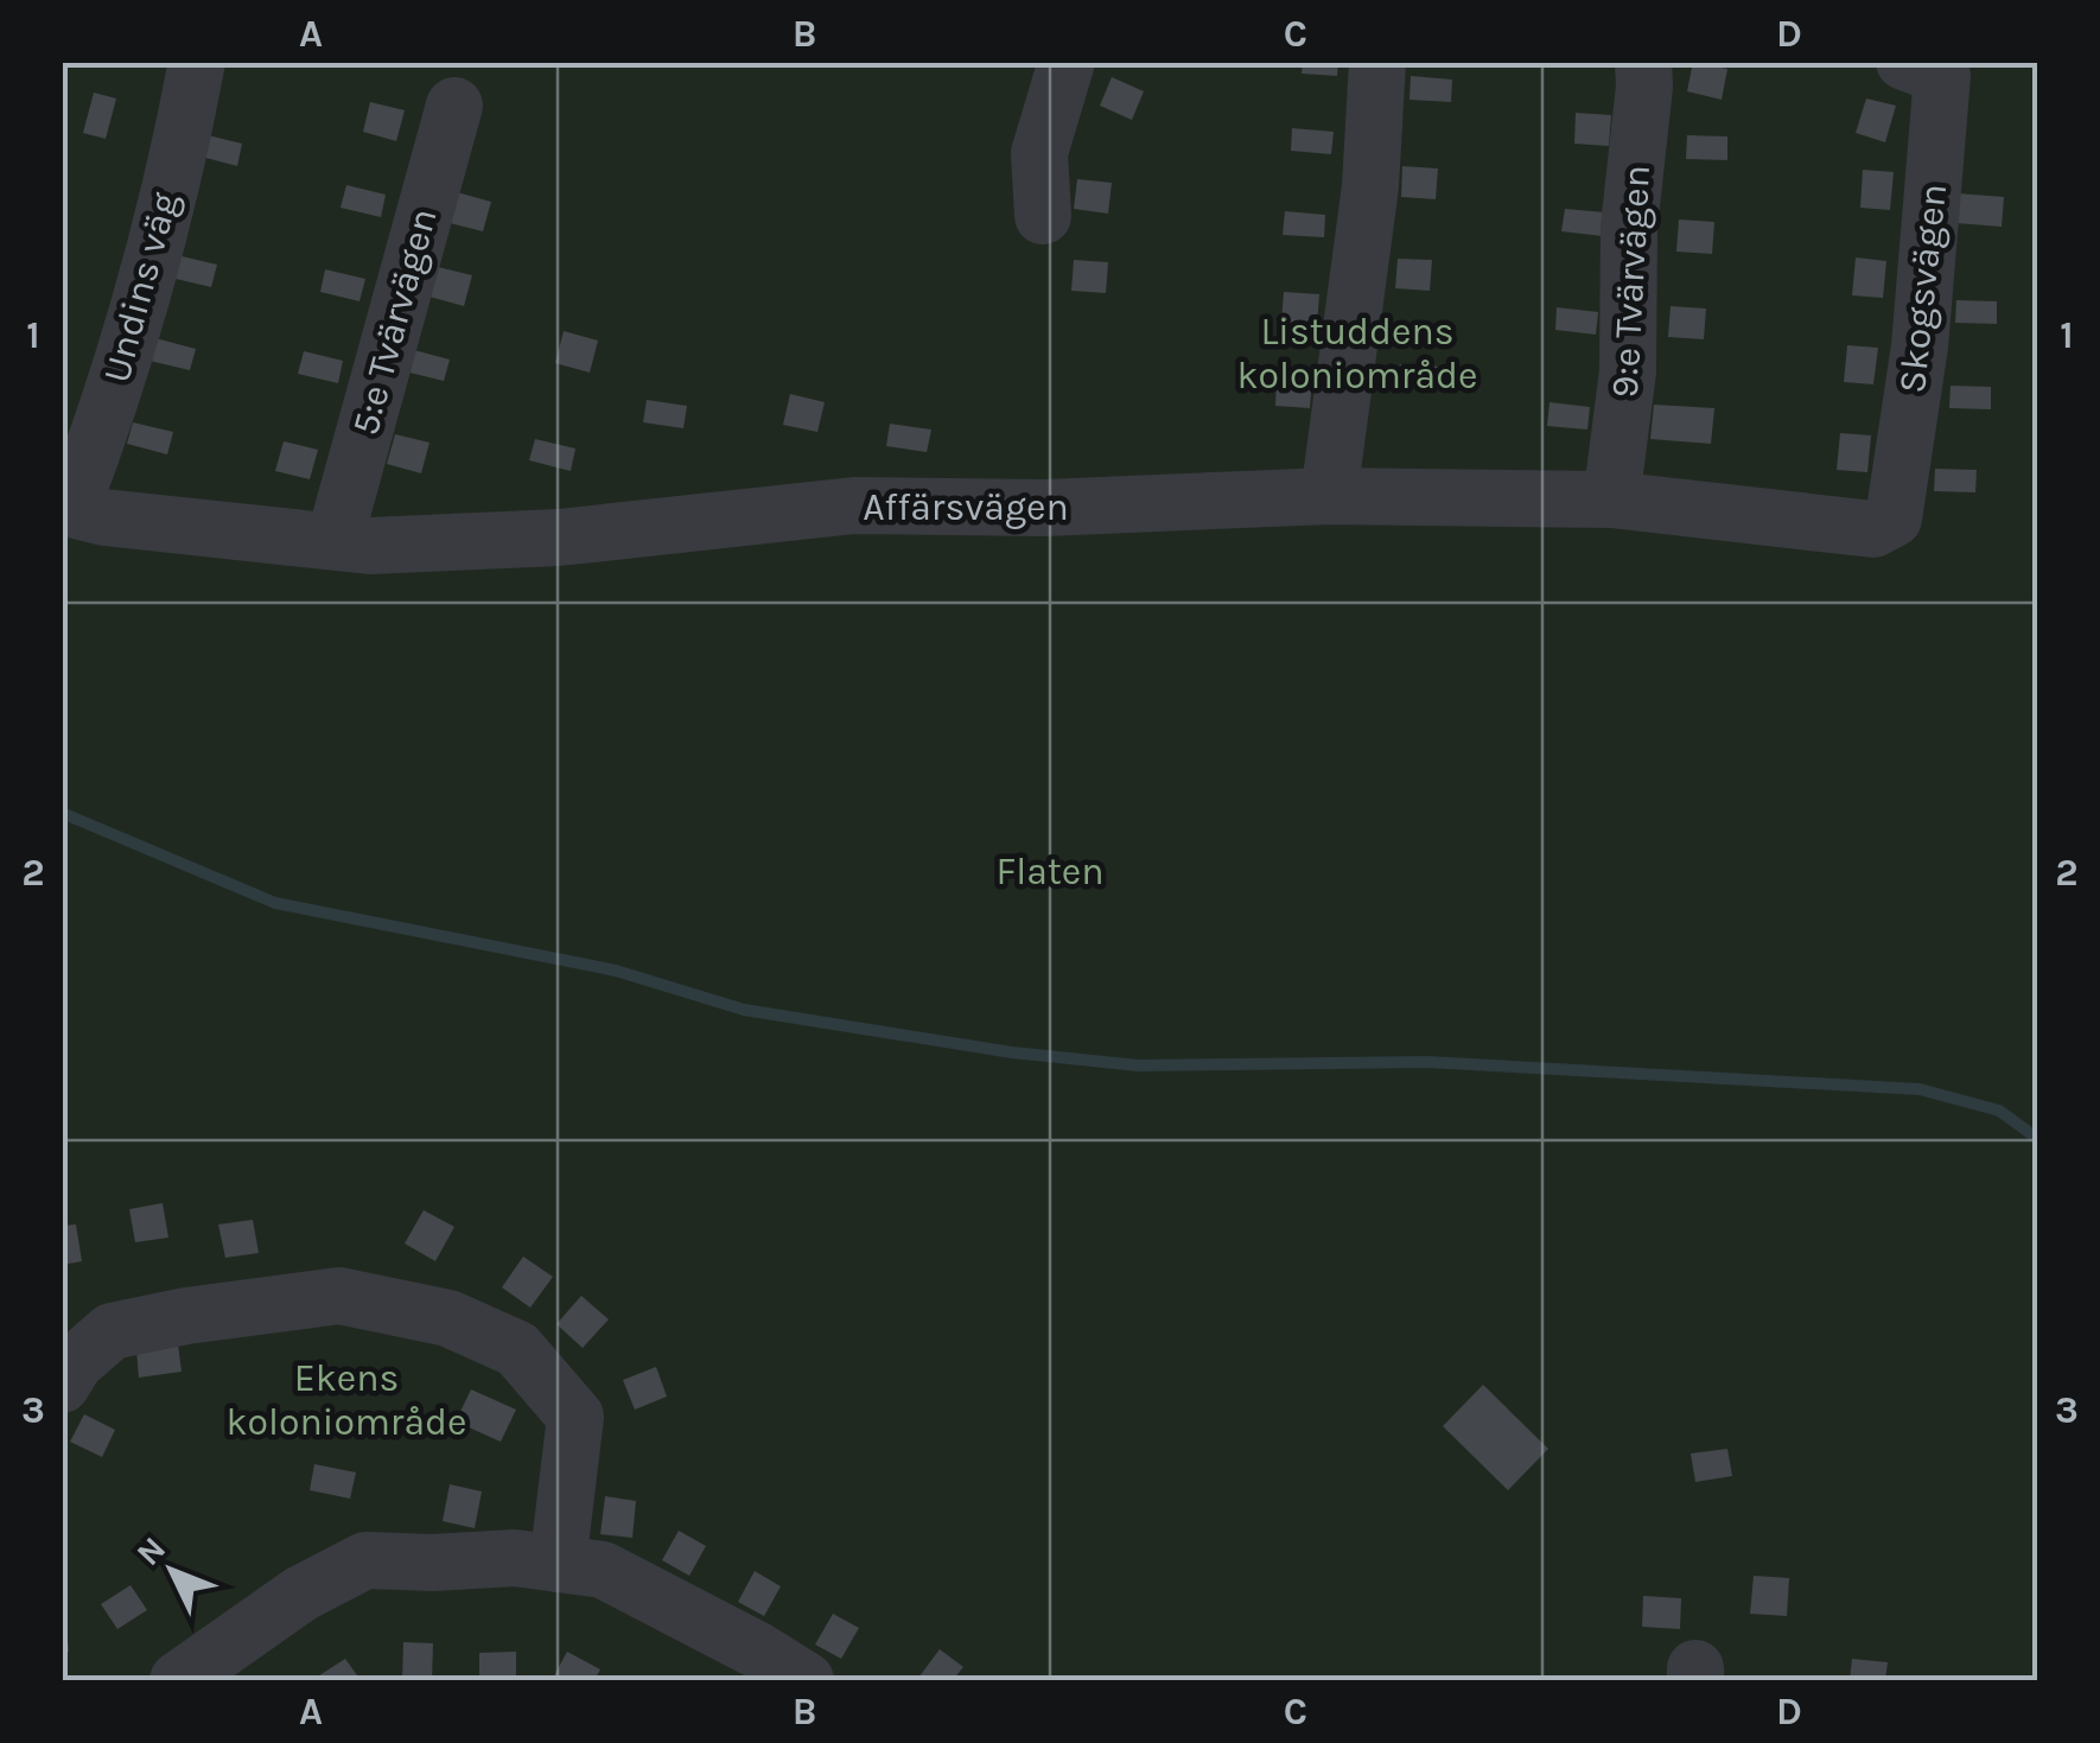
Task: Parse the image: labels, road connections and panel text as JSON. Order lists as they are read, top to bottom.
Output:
{
  "streets": {
    "lane": [
      "9:e Tvärvägen",
      "Undins väg",
      "Skogsvägen",
      "5:e Tvärvägen",
      "Affärsvägen"
    ]
  },
  "crossings": [
    ["9:e Tvärvägen", "Affärsvägen"],
    ["Undins väg", "Affärsvägen"],
    ["Skogsvägen", "Affärsvägen"],
    ["5:e Tvärvägen", "Affärsvägen"]
  ],
  "parks": ["Listuddens koloniområde", "Flaten", "Ekens koloniområde"],
  "north": "top left",
  "grid": {
    "columns": [
      "A",
      "B",
      "C",
      "D"
    ],
    "rows": ["1", "2", "3"]
  }
}
